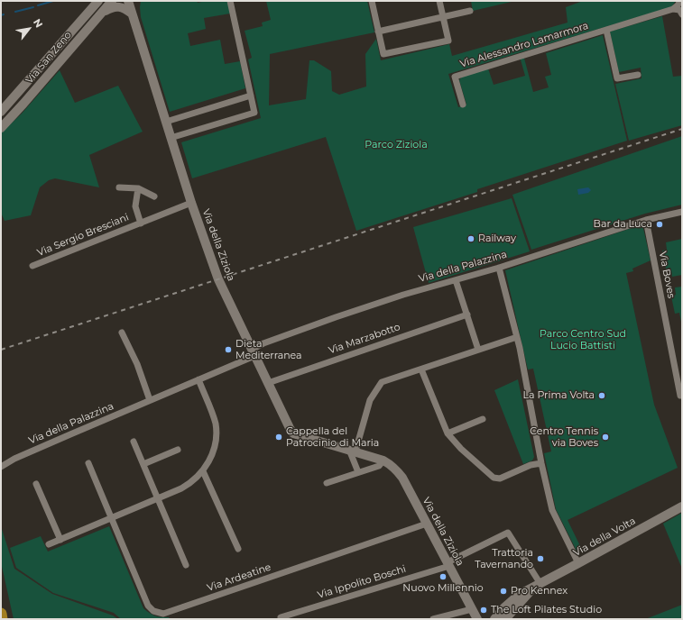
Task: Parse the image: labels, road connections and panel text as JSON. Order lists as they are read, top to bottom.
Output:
{
  "streets": {
    "street": [
      "Via Alessandro Lamarmora",
      "Via San Zeno",
      "Via Sergio Bresciani",
      "Via della Ziziola",
      "Via della Palazzina",
      "Via Boves",
      "Via Marzabotto",
      "Via della Volta",
      "Via Ardeatine",
      "Via Ippolito Boschi"
    ]
  },
  "crossings": [
    ["Via Sergio Bresciani", "Via della Ziziola"],
    ["Via della Ziziola", "Via della Palazzina"],
    ["Via della Ziziola", "Via Marzabotto"],
    ["Via della Ziziola", "Via Ardeatine"],
    ["Via della Ziziola", "Via Ippolito Boschi"],
    ["Via della Palazzina", "Via Boves"],
    ["Via della Volta", "Via Ippolito Boschi"]
  ],
  "parks": ["Parco Ziziola", "Parco Centro Sud Lucio Battisti"],
  "places": [
    "Bar da Luca",
    "Railway",
    "Dieta Mediterranea",
    "La Prima Volta",
    "Cappella del Patrocinio di Maria",
    "Centro Tennis via Boves",
    "Trattoria Tavernando",
    "Nuovo Millennio",
    "Pro Kennex",
    "The Loft Pilates Studio"
  ],
  "north": "top right"
}
